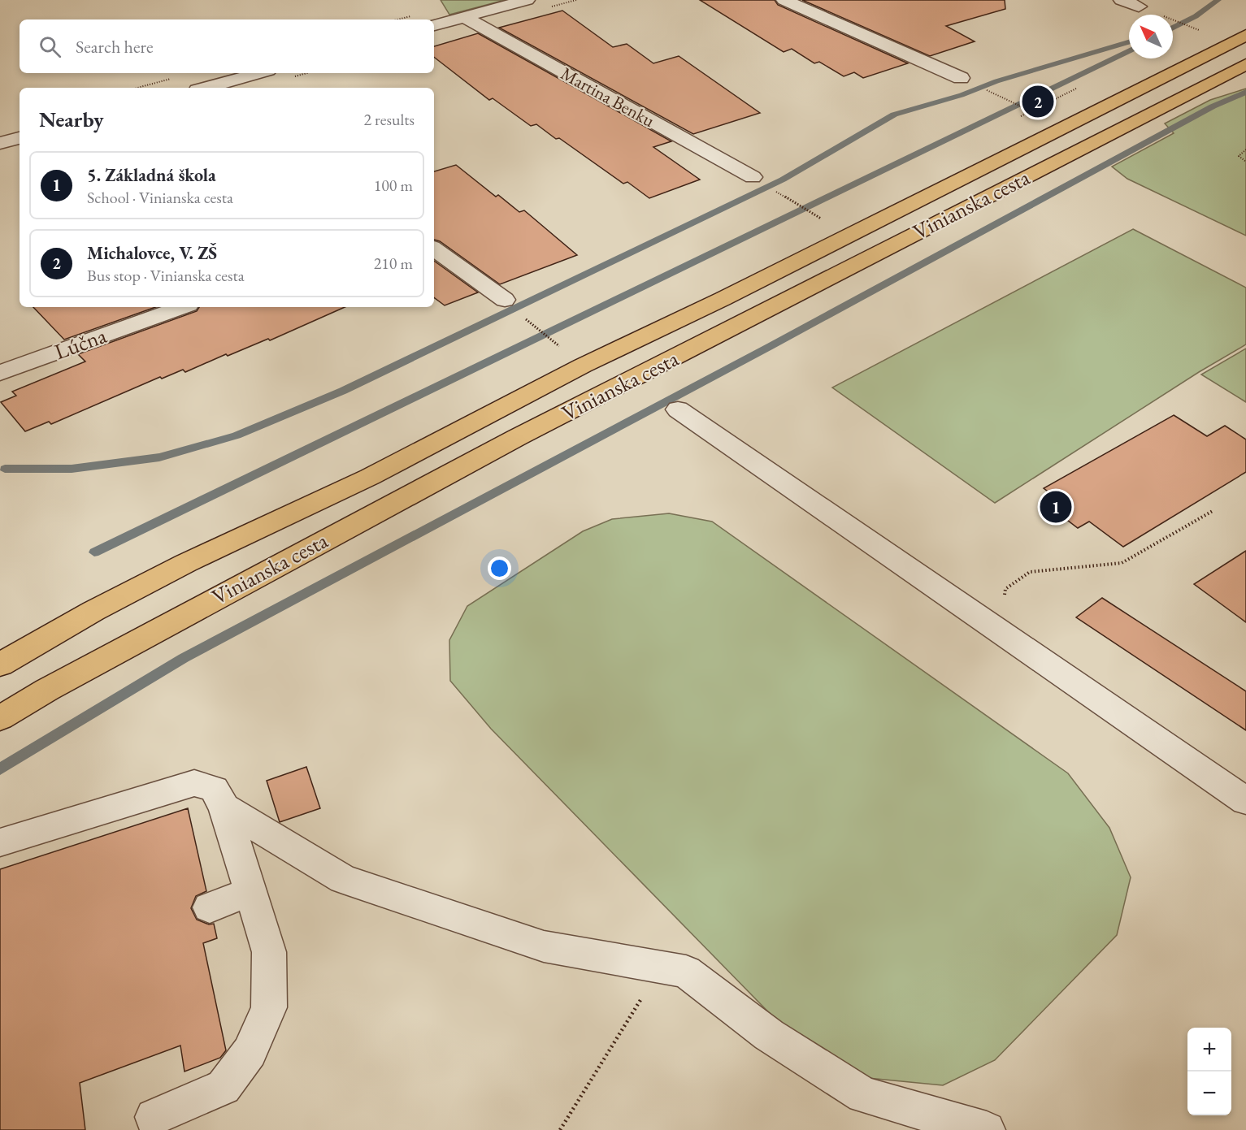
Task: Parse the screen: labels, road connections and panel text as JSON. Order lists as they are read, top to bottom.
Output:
{
  "streets": {
    "main road": ["Vinianska cesta"],
    "street": ["Martina Benku", "Lúčna"]
  },
  "north": "top left",
  "page": {
    "search": "Search here",
    "pins": ["2", "1"],
    "heading": ["Nearby", "2 results"],
    "list": [
      {
        "mark": "1",
        "name": "5. Základná škola",
        "note": "School · Vinianska cesta",
        "value": "100 m"
      },
      {
        "mark": "2",
        "name": "Michalovce, V. ZŠ",
        "note": "Bus stop · Vinianska cesta",
        "value": "210 m"
      }
    ],
    "map_buttons": ["+", "−"]
  }
}
